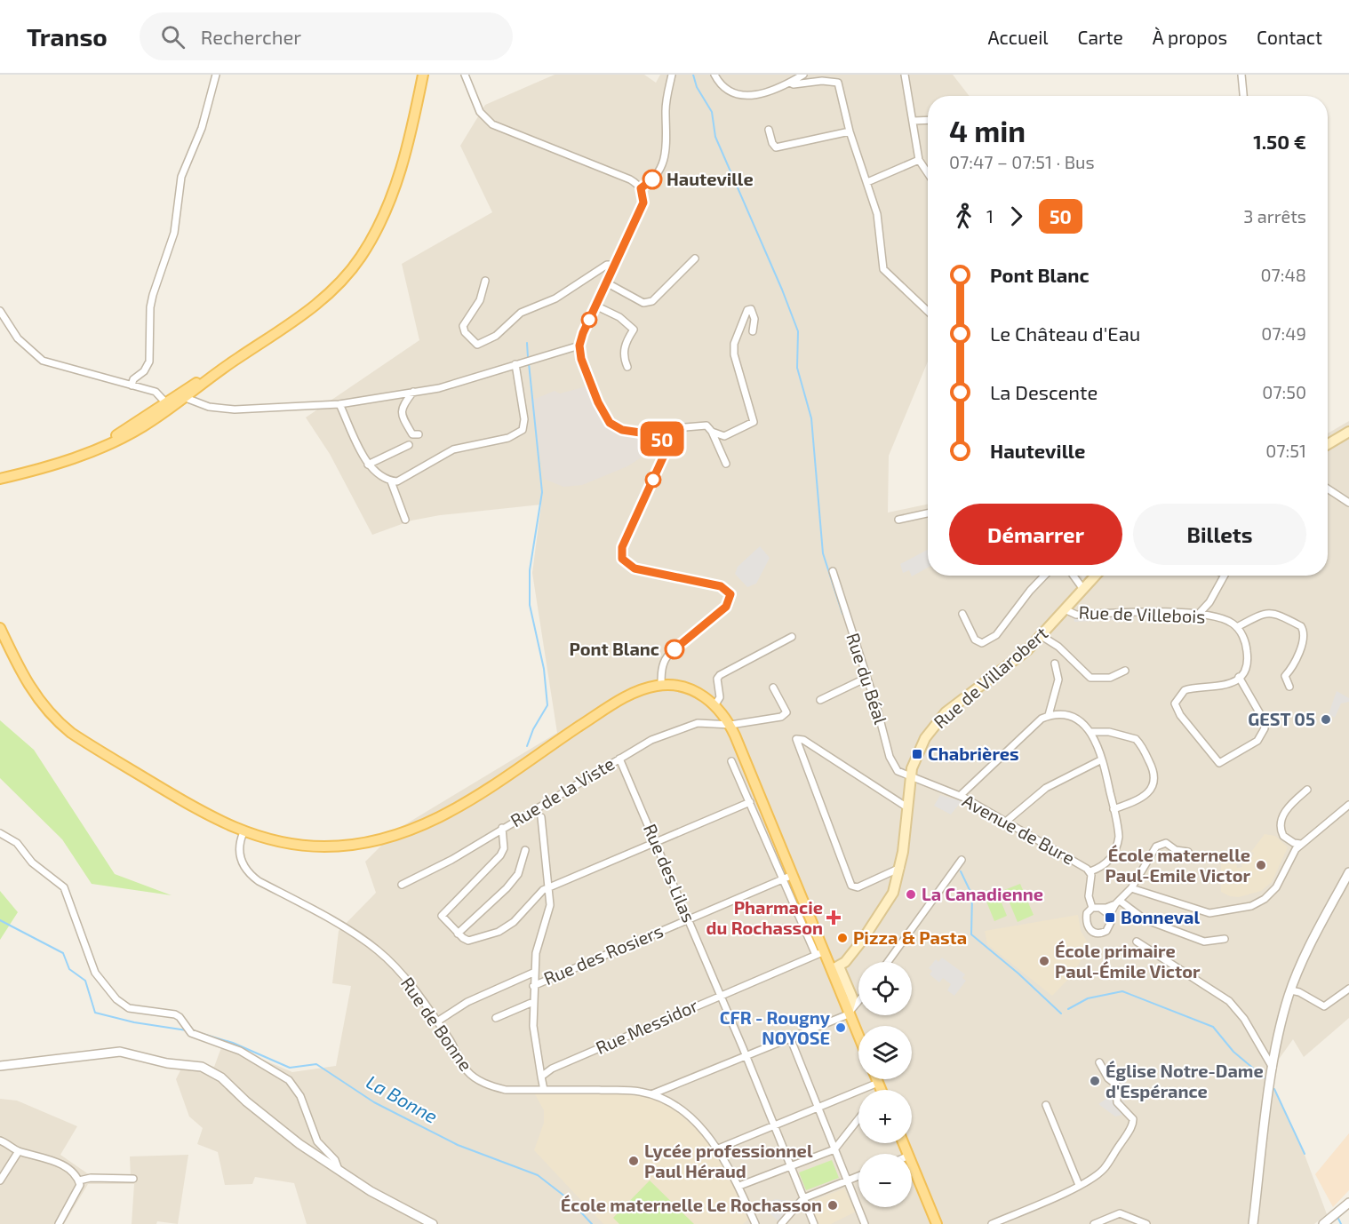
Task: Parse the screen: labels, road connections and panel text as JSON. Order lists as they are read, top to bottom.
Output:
{
  "streets": {
    "main road": ["Rue de Villarobert"],
    "street": [
      "Rue de Villebois",
      "Rue du Béal",
      "Rue de la Viste",
      "Avenue de Bure",
      "Rue des Lilas",
      "Rue des Rosiers",
      "Rue de Bonne",
      "Rue Messidor"
    ]
  },
  "crossings": [
    ["Rue de Villebois", "Rue de Villarobert"],
    ["Rue de Villarobert", "Rue du Béal"],
    ["Rue de Villarobert", "Avenue de Bure"],
    ["Rue du Béal", "Avenue de Bure"],
    ["Rue de la Viste", "Rue des Lilas"],
    ["Rue des Lilas", "Rue des Rosiers"],
    ["Rue des Lilas", "Rue Messidor"]
  ],
  "water": ["La Bonne"],
  "places": {
    "other": [
      "Hauteville",
      "Pont Blanc",
      "GEST 05",
      "École maternelle Paul-Emile Victor",
      "La Canadienne",
      "Pizza & Pasta",
      "École primaire Paul-Émile Victor",
      "CFR - Rougny NOYOSE",
      "Église Notre-Dame d'Espérance",
      "Lycée professionnel Paul Héraud",
      "École maternelle Le Rochasson"
    ],
    "transit": ["Chabrières", "Bonneval"],
    "health": ["Pharmacie du Rochasson"]
  },
  "lines": ["bus line 50"],
  "page": {
    "header": "Transo",
    "search": "Rechercher",
    "nav": [
      "Accueil",
      "Carte",
      "À propos",
      "Contact"
    ],
    "on_map": "50",
    "heading": ["4 min", "07:47 – 07:51 · Bus", "1.50 €"],
    "legs": ["1", "50", "3 arrêts"],
    "list": [
      {
        "name": "Pont Blanc",
        "value": "07:48"
      },
      {
        "name": "Le Château d'Eau",
        "value": "07:49"
      },
      {
        "name": "La Descente",
        "value": "07:50"
      },
      {
        "name": "Hauteville",
        "value": "07:51"
      }
    ],
    "buttons": ["Démarrer", "Billets"],
    "map_buttons": ["+", "−"]
  }
}
